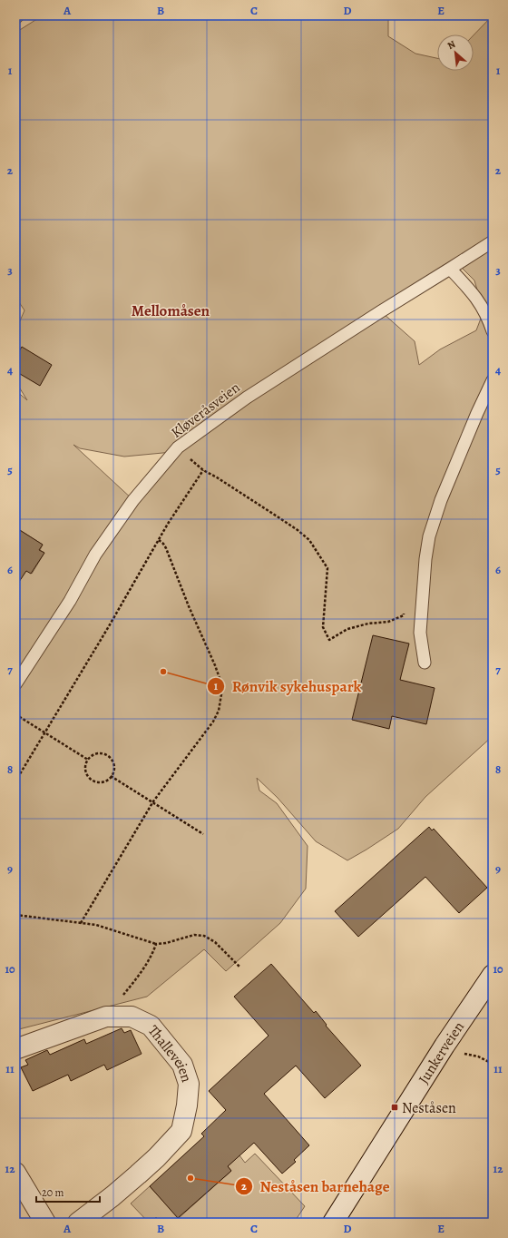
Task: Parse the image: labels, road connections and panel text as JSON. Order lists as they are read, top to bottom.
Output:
{
  "streets": {
    "street": ["Junkerveien", "Thalleveien"],
    "lane": ["Kløveråsveien"]
  },
  "districts": ["Mellomåsen"],
  "places": {
    "other": ["Rønvik sykehuspark", "Neståsen barnehage"],
    "transit": ["Neståsen"]
  },
  "scale_bar": "20 m",
  "north": "top left",
  "grid": {
    "columns": [
      "A",
      "B",
      "C",
      "D",
      "E"
    ],
    "rows": [
      "1",
      "2",
      "3",
      "4",
      "5",
      "6",
      "7",
      "8",
      "9",
      "10",
      "11",
      "12"
    ]
  }
}
